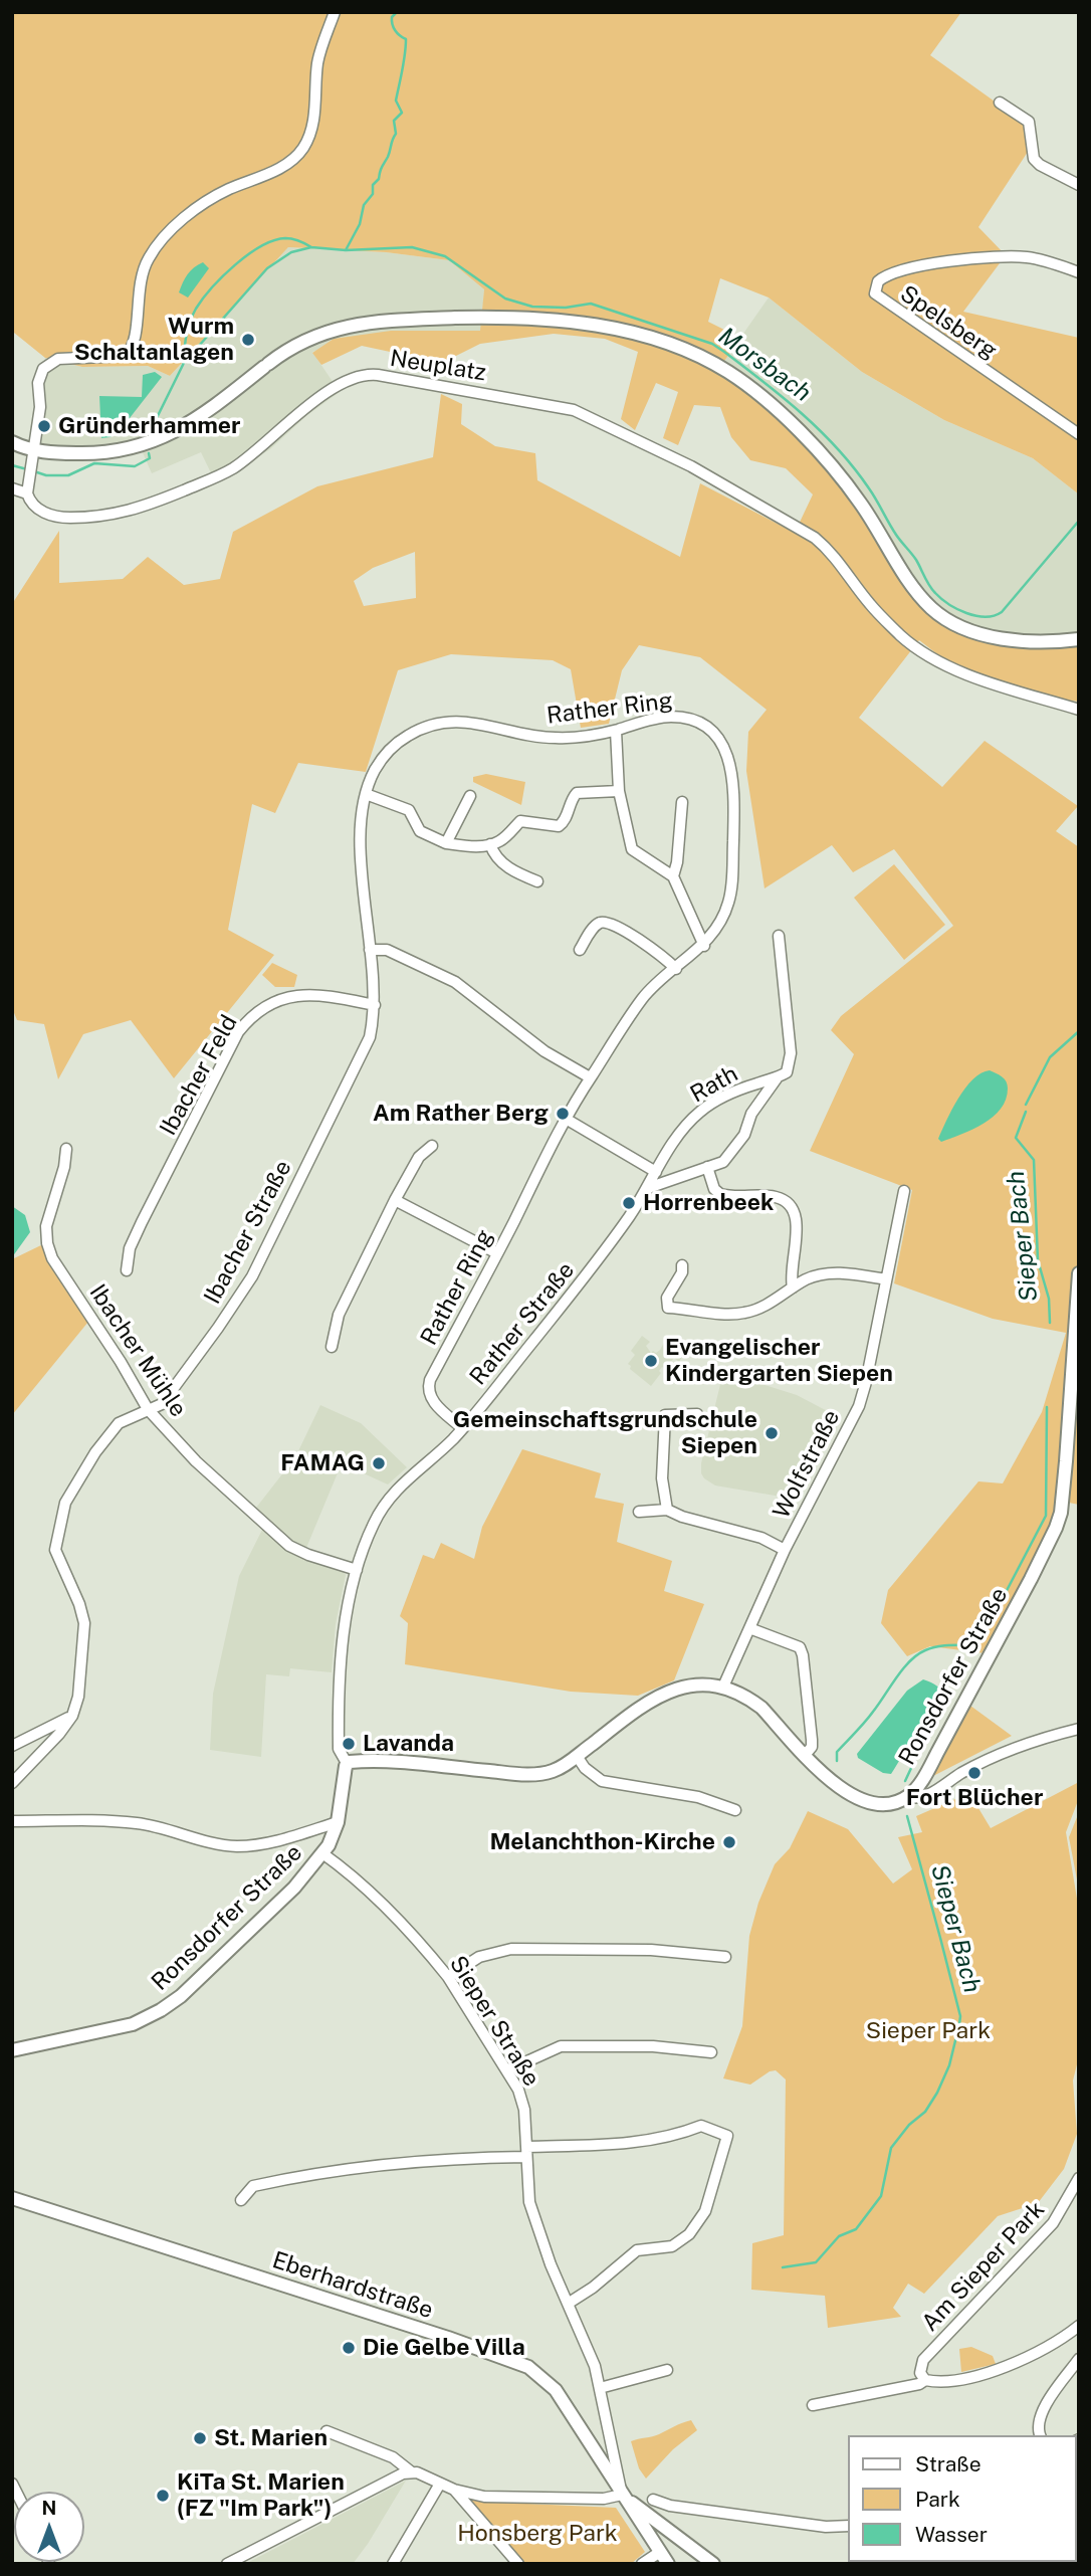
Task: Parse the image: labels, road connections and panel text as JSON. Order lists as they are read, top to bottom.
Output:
{
  "streets": {
    "main road": ["Ronsdorfer Straße", "Eberhardstraße"],
    "street": [
      "Spelsberg",
      "Neuplatz",
      "Rather Ring",
      "Ibacher Feld",
      "Rath",
      "Ibacher Straße",
      "Rather Straße",
      "Ibacher Mühle",
      "Wolfstraße",
      "Sieper Straße",
      "Am Sieper Park"
    ]
  },
  "crossings": [
    ["Rather Ring", "Ibacher Straße"],
    ["Rather Ring", "Rather Straße"],
    ["Ibacher Feld", "Ibacher Straße"],
    ["Rath", "Rather Straße"],
    ["Ibacher Straße", "Ibacher Mühle"],
    ["Rather Straße", "Ibacher Mühle"],
    ["Rather Straße", "Ronsdorfer Straße"],
    ["Wolfstraße", "Ronsdorfer Straße"],
    ["Ronsdorfer Straße", "Sieper Straße"],
    ["Sieper Straße", "Eberhardstraße"]
  ],
  "water": ["Morsbach", "Sieper Bach"],
  "parks": ["Sieper Park", "Honsberg Park"],
  "places": [
    "Wurm Schaltanlagen",
    "Gründerhammer",
    "Am Rather Berg",
    "Horrenbeek",
    "Evangelischer Kindergarten Siepen",
    "Gemeinschaftsgrundschule Siepen",
    "FAMAG",
    "Lavanda",
    "Fort Blücher",
    "Melanchthon-Kirche",
    "Die Gelbe Villa",
    "St. Marien",
    "KiTa St. Marien (FZ \"Im Park\")"
  ],
  "legend": ["Straße", "Park", "Wasser"],
  "north": "top"
}
